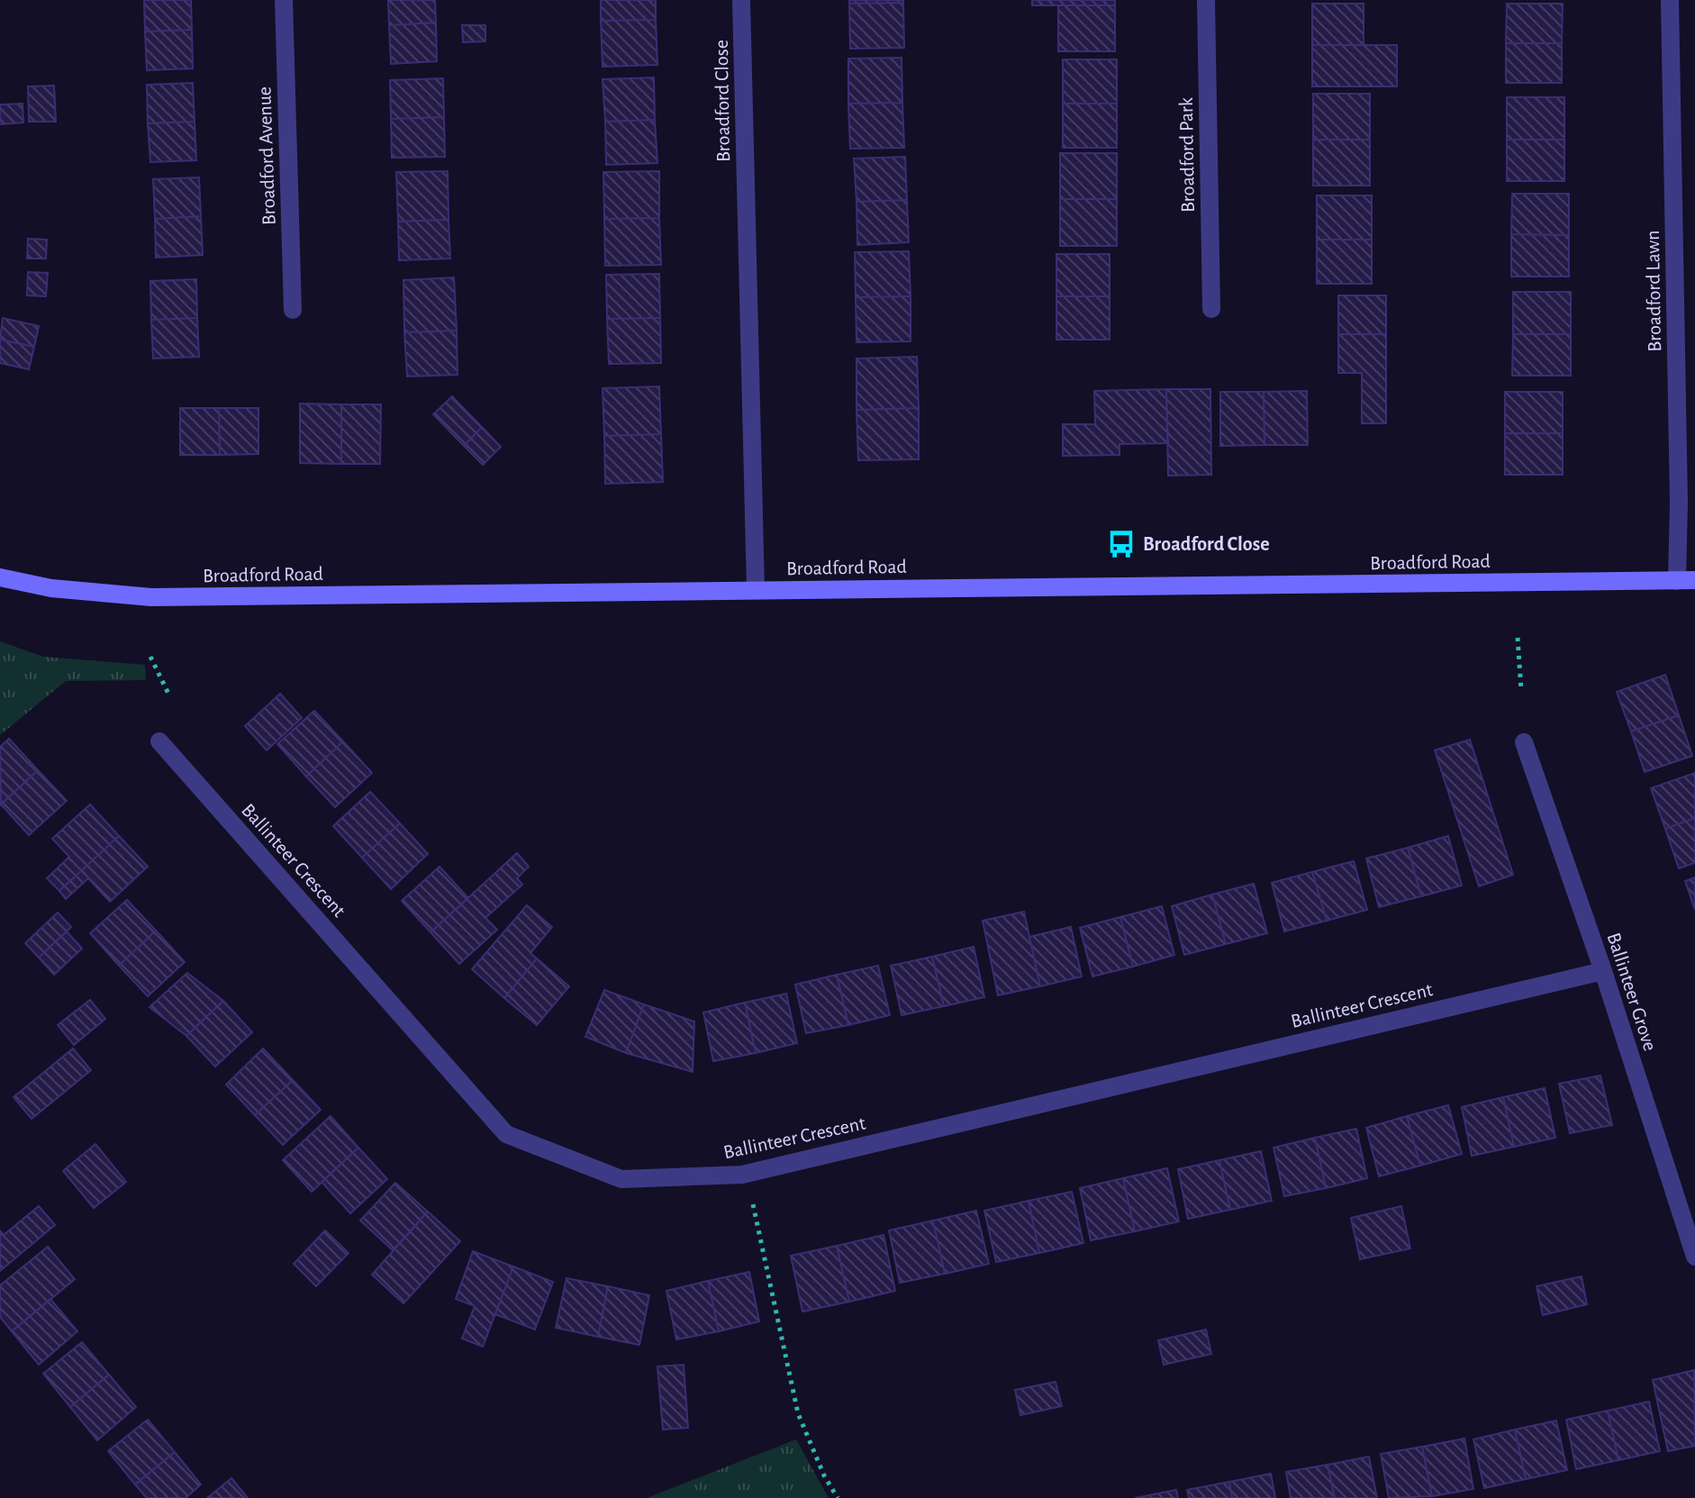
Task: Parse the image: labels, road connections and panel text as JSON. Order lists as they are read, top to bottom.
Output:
{
  "streets": {
    "street": [
      "Broadford Close",
      "Broadford Park",
      "Broadford Avenue",
      "Broadford Lawn",
      "Broadford Road",
      "Ballinteer Crescent",
      "Ballinteer Grove"
    ]
  },
  "crossings": [
    ["Broadford Close", "Broadford Road"],
    ["Broadford Lawn", "Broadford Road"],
    ["Ballinteer Crescent", "Ballinteer Grove"]
  ],
  "places": {
    "bus stop": ["Broadford Close"]
  }
}
